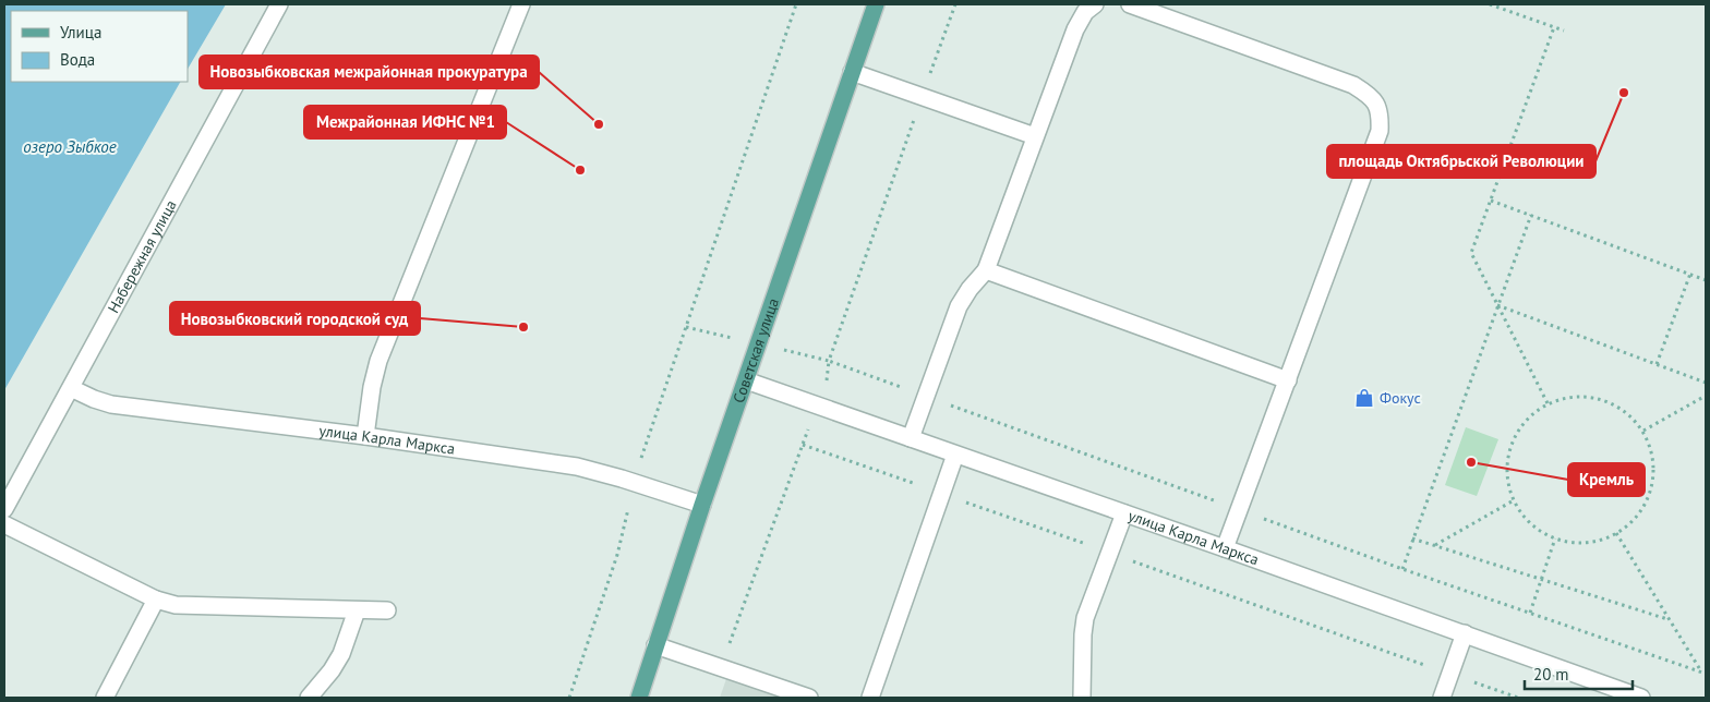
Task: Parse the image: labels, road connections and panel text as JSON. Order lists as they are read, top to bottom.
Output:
{
  "streets": {
    "main road": ["Советская улица"],
    "street": ["Набережная улица", "улица Карла Маркса"]
  },
  "crossings": [
    ["Набережная улица", "улица Карла Маркса"],
    ["Советская улица", "улица Карла Маркса"]
  ],
  "water": ["озеро Зыбкое"],
  "places": {
    "other": [
      "площадь Октябрьской Революции",
      "Новозыбковская межрайонная прокуратура",
      "Межрайонная ИФНС №1",
      "Новозыбковский городской суд",
      "Кремль"
    ],
    "shop": ["Фокус"]
  },
  "legend": ["Улица", "Вода"],
  "scale_bar": "20 m"
}
